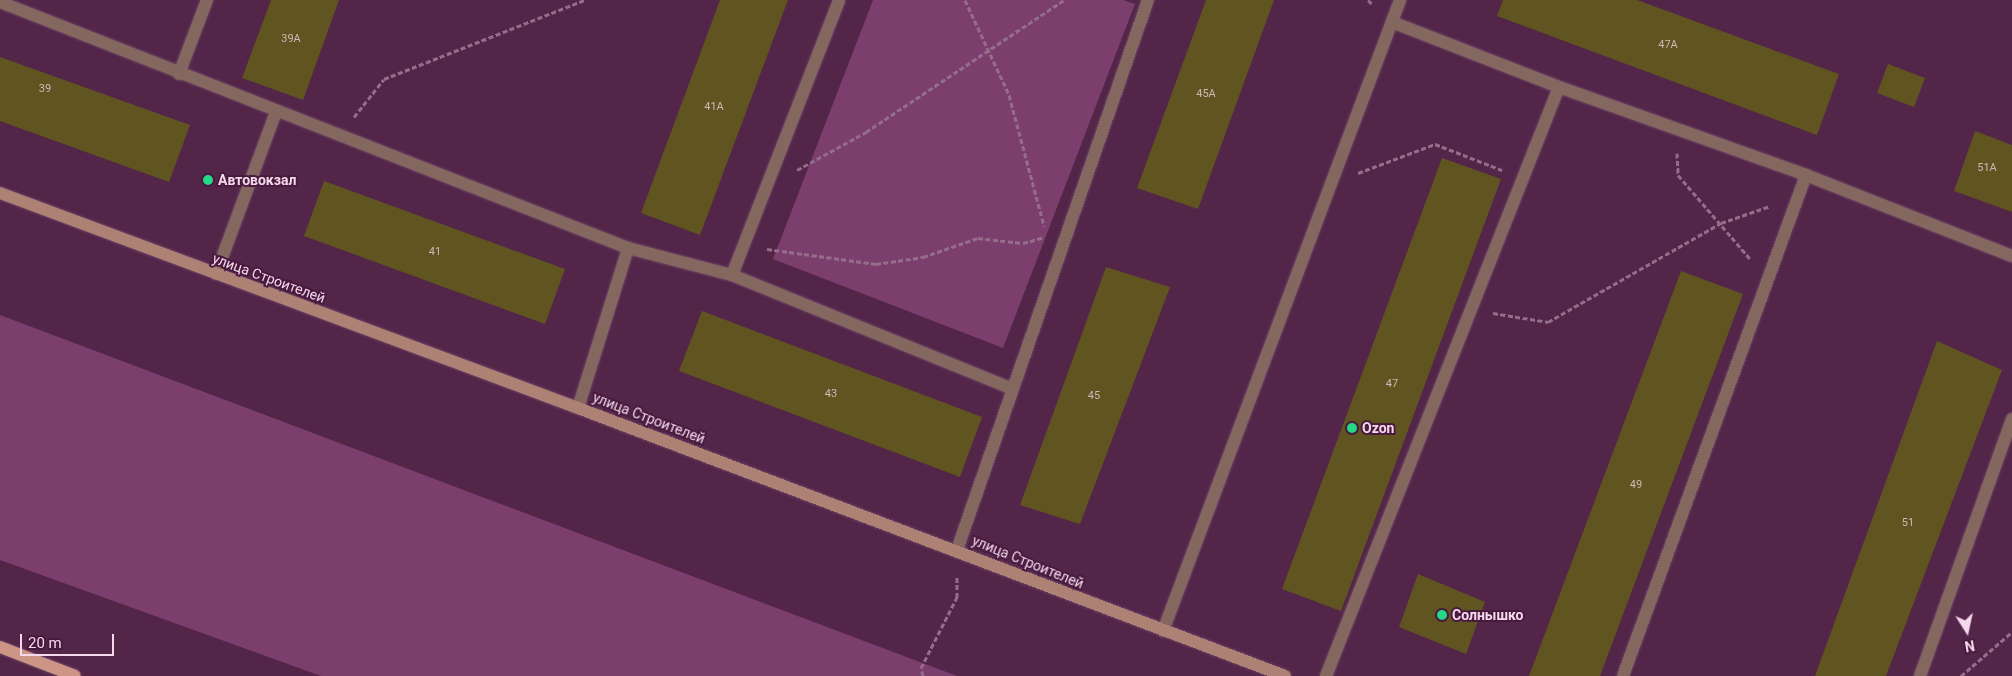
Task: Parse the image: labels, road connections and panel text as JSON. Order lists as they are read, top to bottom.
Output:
{
  "streets": {
    "main road": ["улица Строителей"]
  },
  "places": ["Автовокзал", "Ozon", "Солнышко"],
  "house_numbers": [
    "39А",
    "47А",
    "39",
    "45А",
    "41А",
    "51А",
    "41",
    "47",
    "43",
    "45",
    "49",
    "51"
  ],
  "scale_bar": "20 m",
  "north": "bottom"
}
